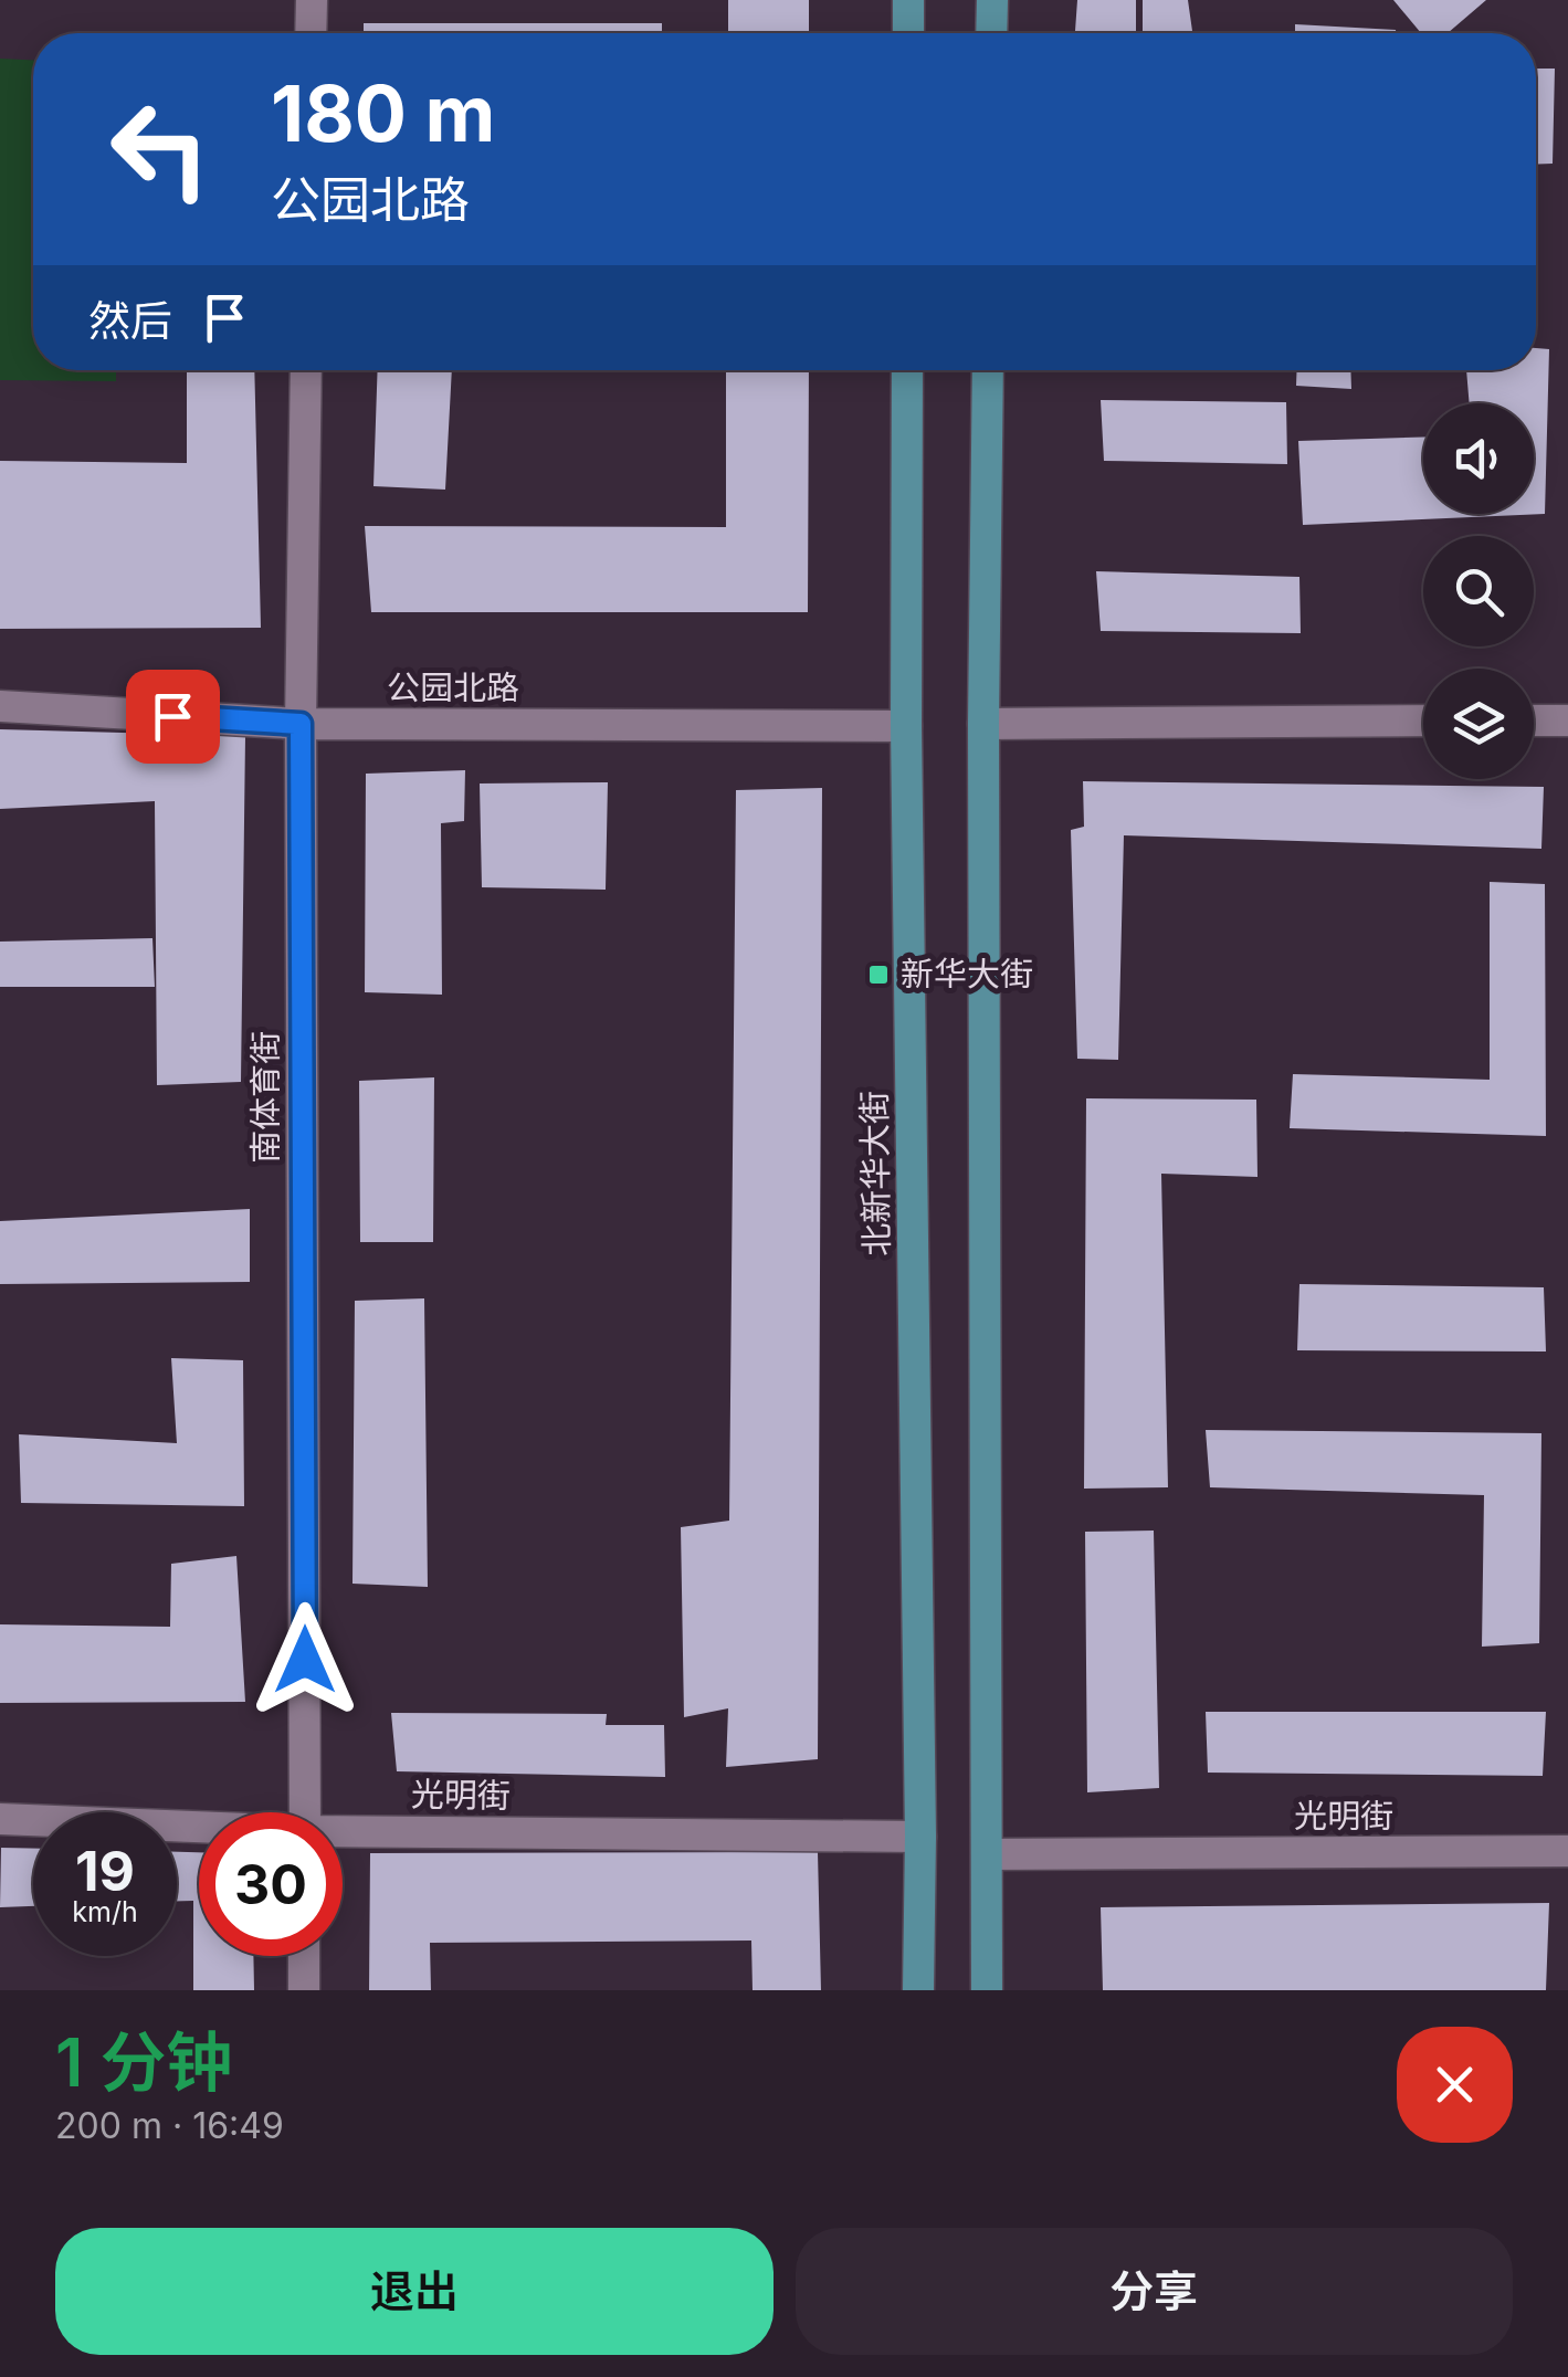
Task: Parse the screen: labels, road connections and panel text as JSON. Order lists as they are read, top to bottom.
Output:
{
  "streets": {
    "main road": ["北新华大街"],
    "street": ["公园北路", "南体育街", "光明街"]
  },
  "crossings": [
    ["公园北路", "南体育街"],
    ["公园北路", "北新华大街"],
    ["北新华大街", "光明街"]
  ],
  "places": {
    "transit": ["新华大街"]
  },
  "page": {
    "turn": ["180 m", "公园北路"],
    "then": "然后",
    "speed": "19 km/h",
    "limit": "30",
    "heading": ["1 分钟", "200 m · 16:49"],
    "buttons": ["退出", "分享"]
  }
}
